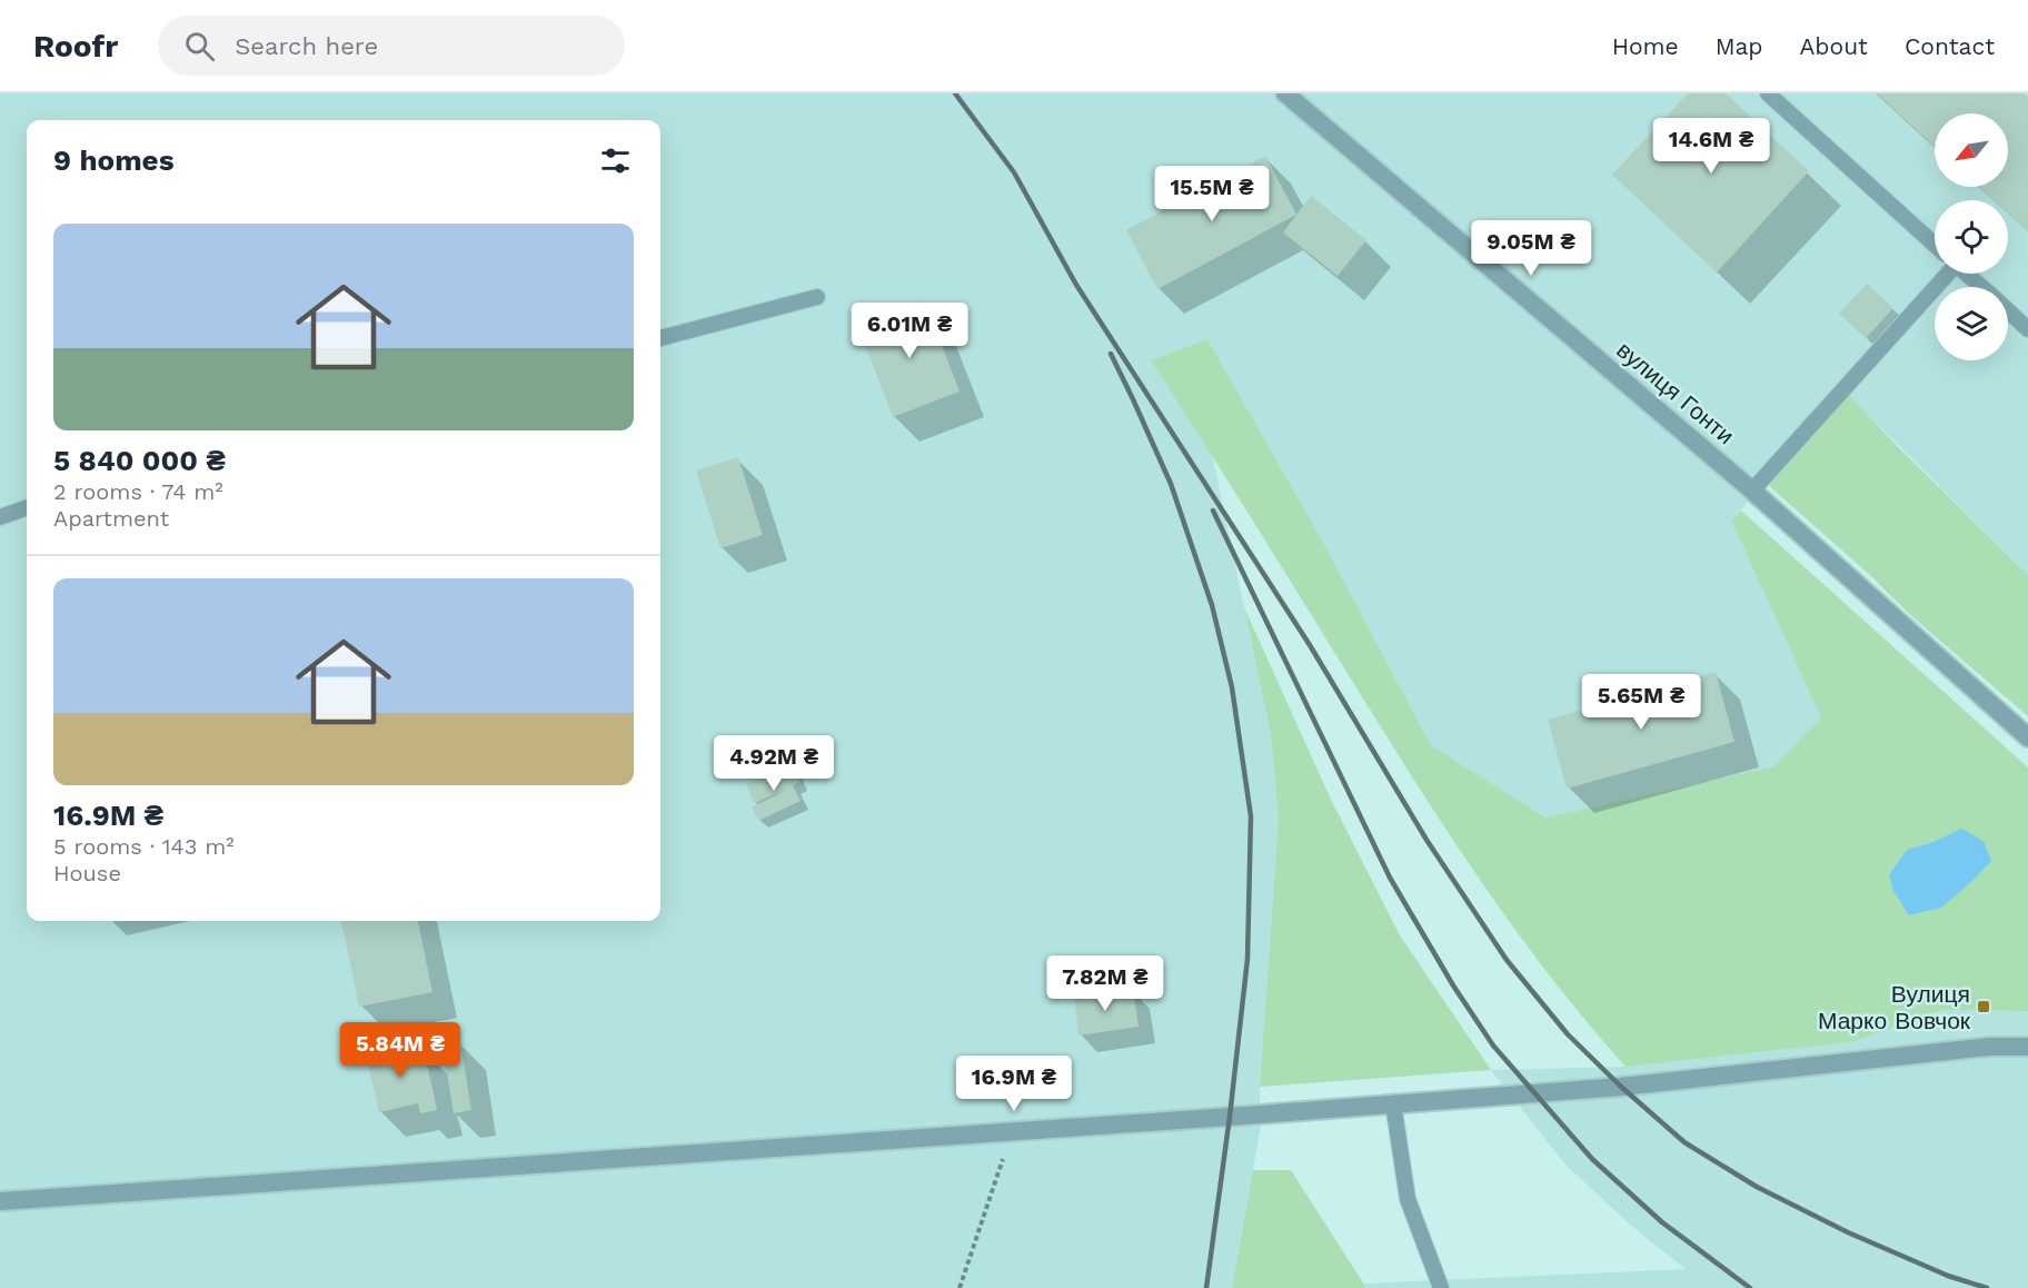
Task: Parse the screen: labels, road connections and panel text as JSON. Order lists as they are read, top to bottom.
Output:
{
  "streets": {
    "street": ["вулиця Гонти"]
  },
  "places": {
    "transit": ["Вулиця Марко Вовчок"]
  },
  "north": "bottom left",
  "page": {
    "header": "Roofr",
    "search": "Search here",
    "nav": [
      "Home",
      "Map",
      "About",
      "Contact"
    ],
    "price": [
      "14.6M ₴",
      "15.5M ₴",
      "9.05M ₴",
      "6.01M ₴",
      "5.65M ₴",
      "4.92M ₴",
      "7.82M ₴",
      "5.84M ₴",
      "16.9M ₴"
    ],
    "heading": "9 homes",
    "list": [
      {
        "name": "5 840 000 ₴",
        "note": "2 rooms · 74 m² · Apartment"
      },
      {
        "name": "16.9M ₴",
        "note": "5 rooms · 143 m² · House"
      }
    ]
  }
}
